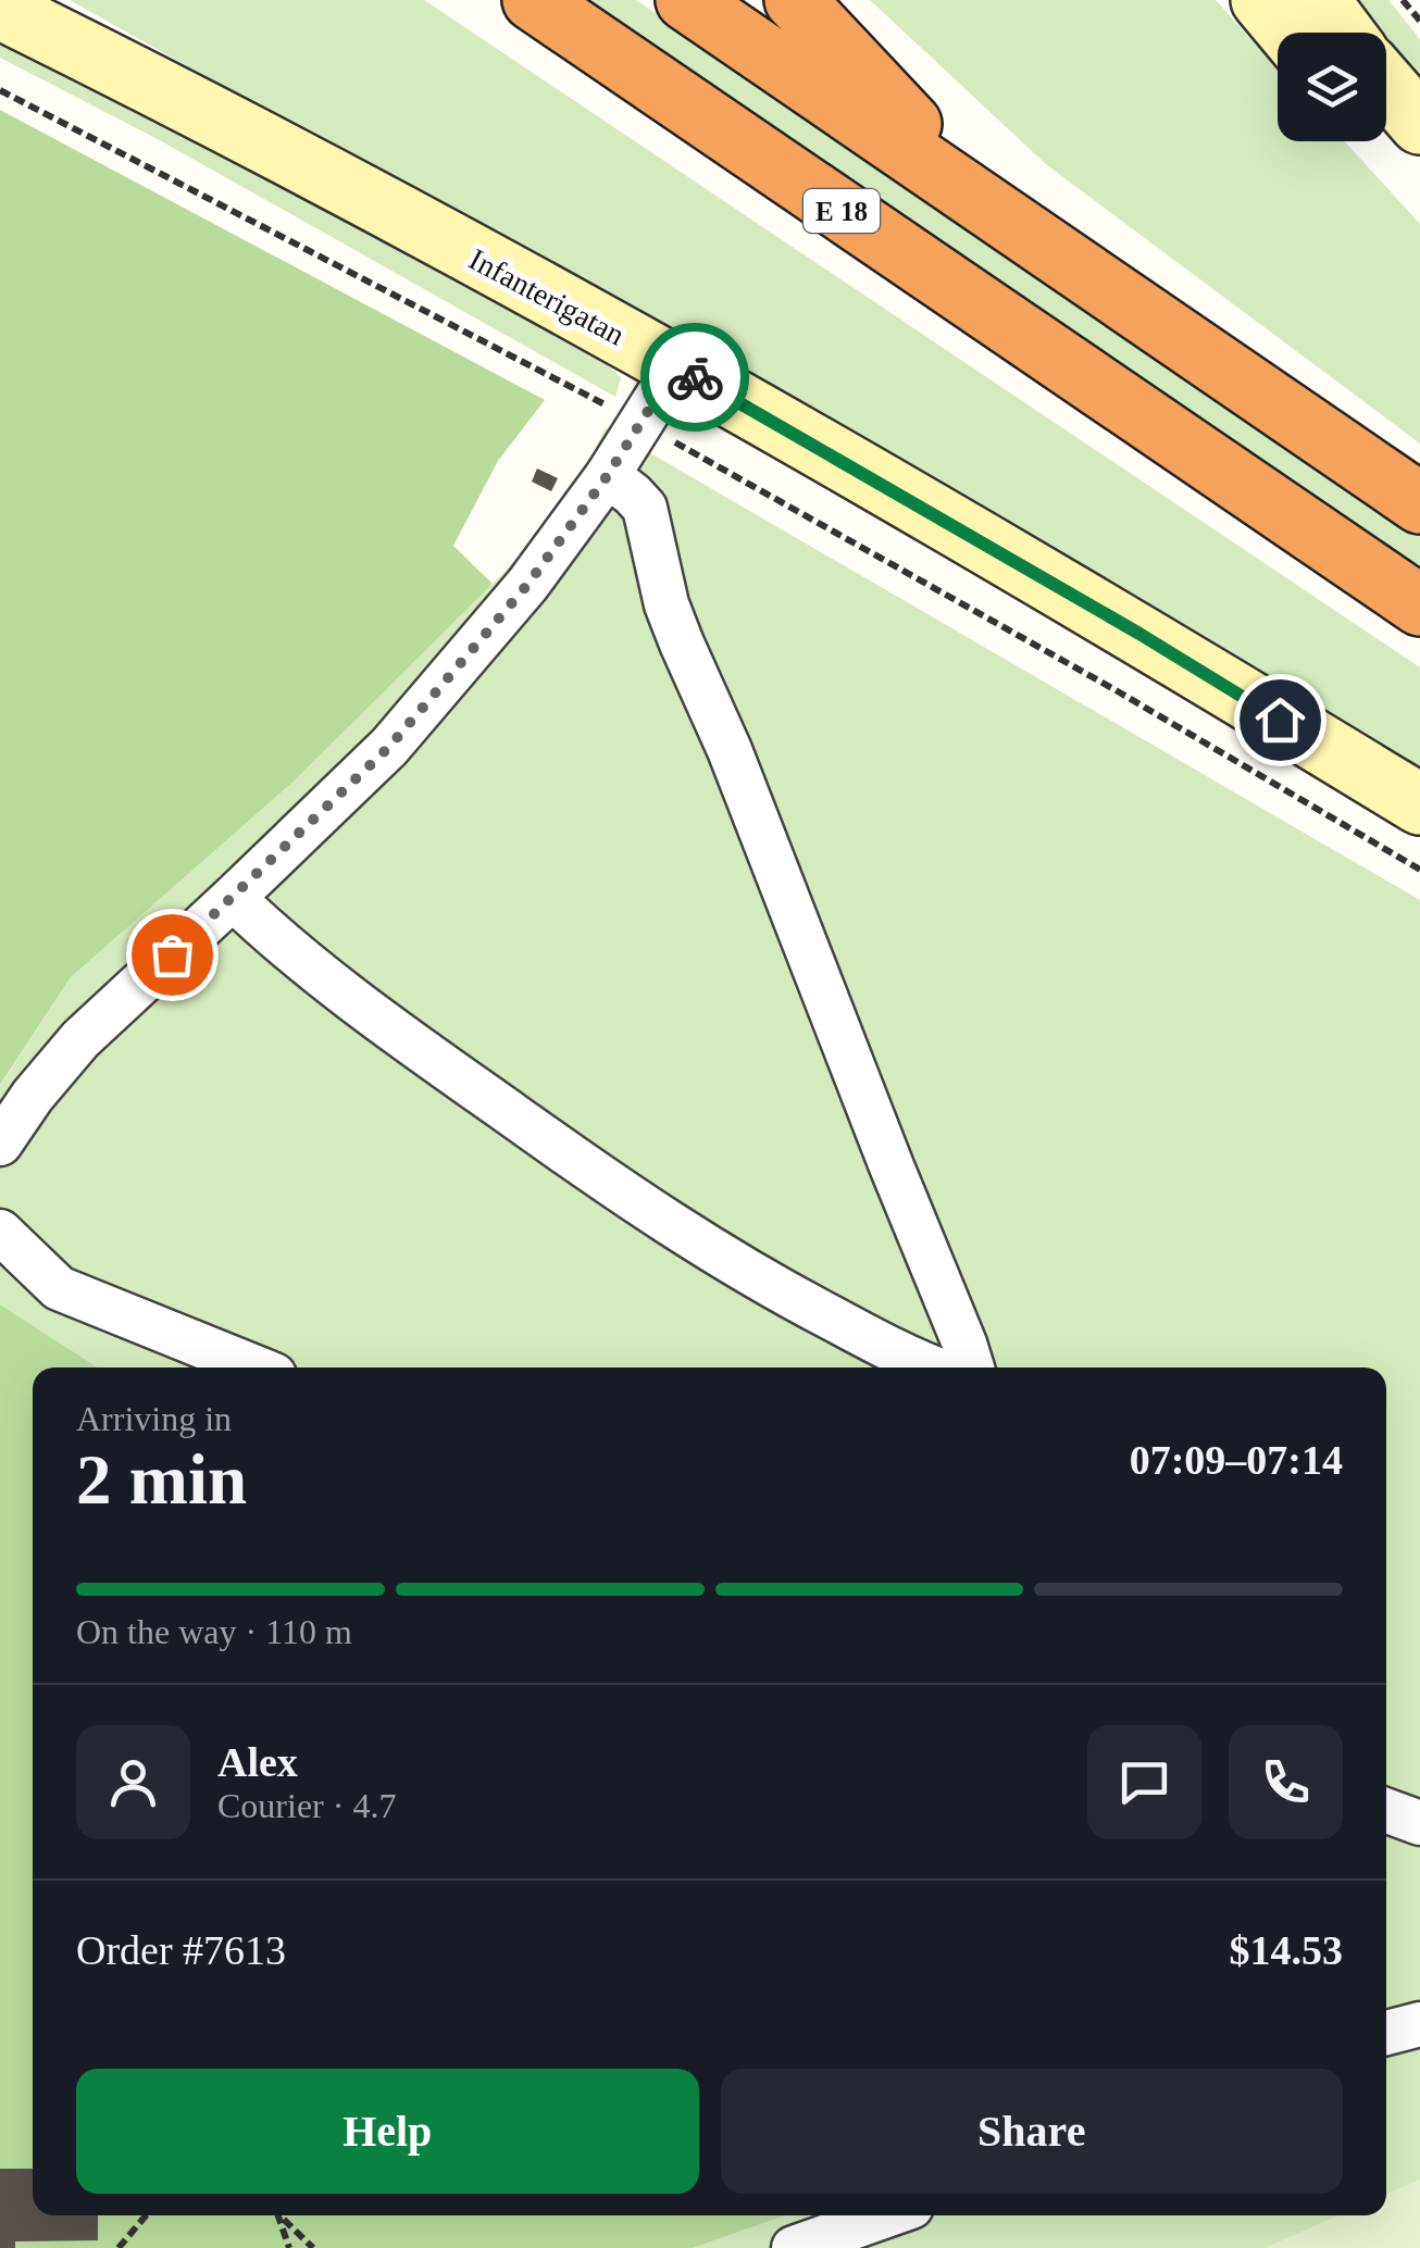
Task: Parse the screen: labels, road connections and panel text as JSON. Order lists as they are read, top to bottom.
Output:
{
  "streets": {
    "highway": ["E 18"],
    "street": ["Infanterigatan"]
  },
  "page": {
    "heading": ["2 min", "Arriving in", "07:09–07:14"],
    "panel": [
      "Alex",
      "Courier · 4.7",
      "Order #7613",
      "$14.53"
    ],
    "bar": "On the way · 110 m",
    "buttons": ["Help", "Share"]
  }
}
